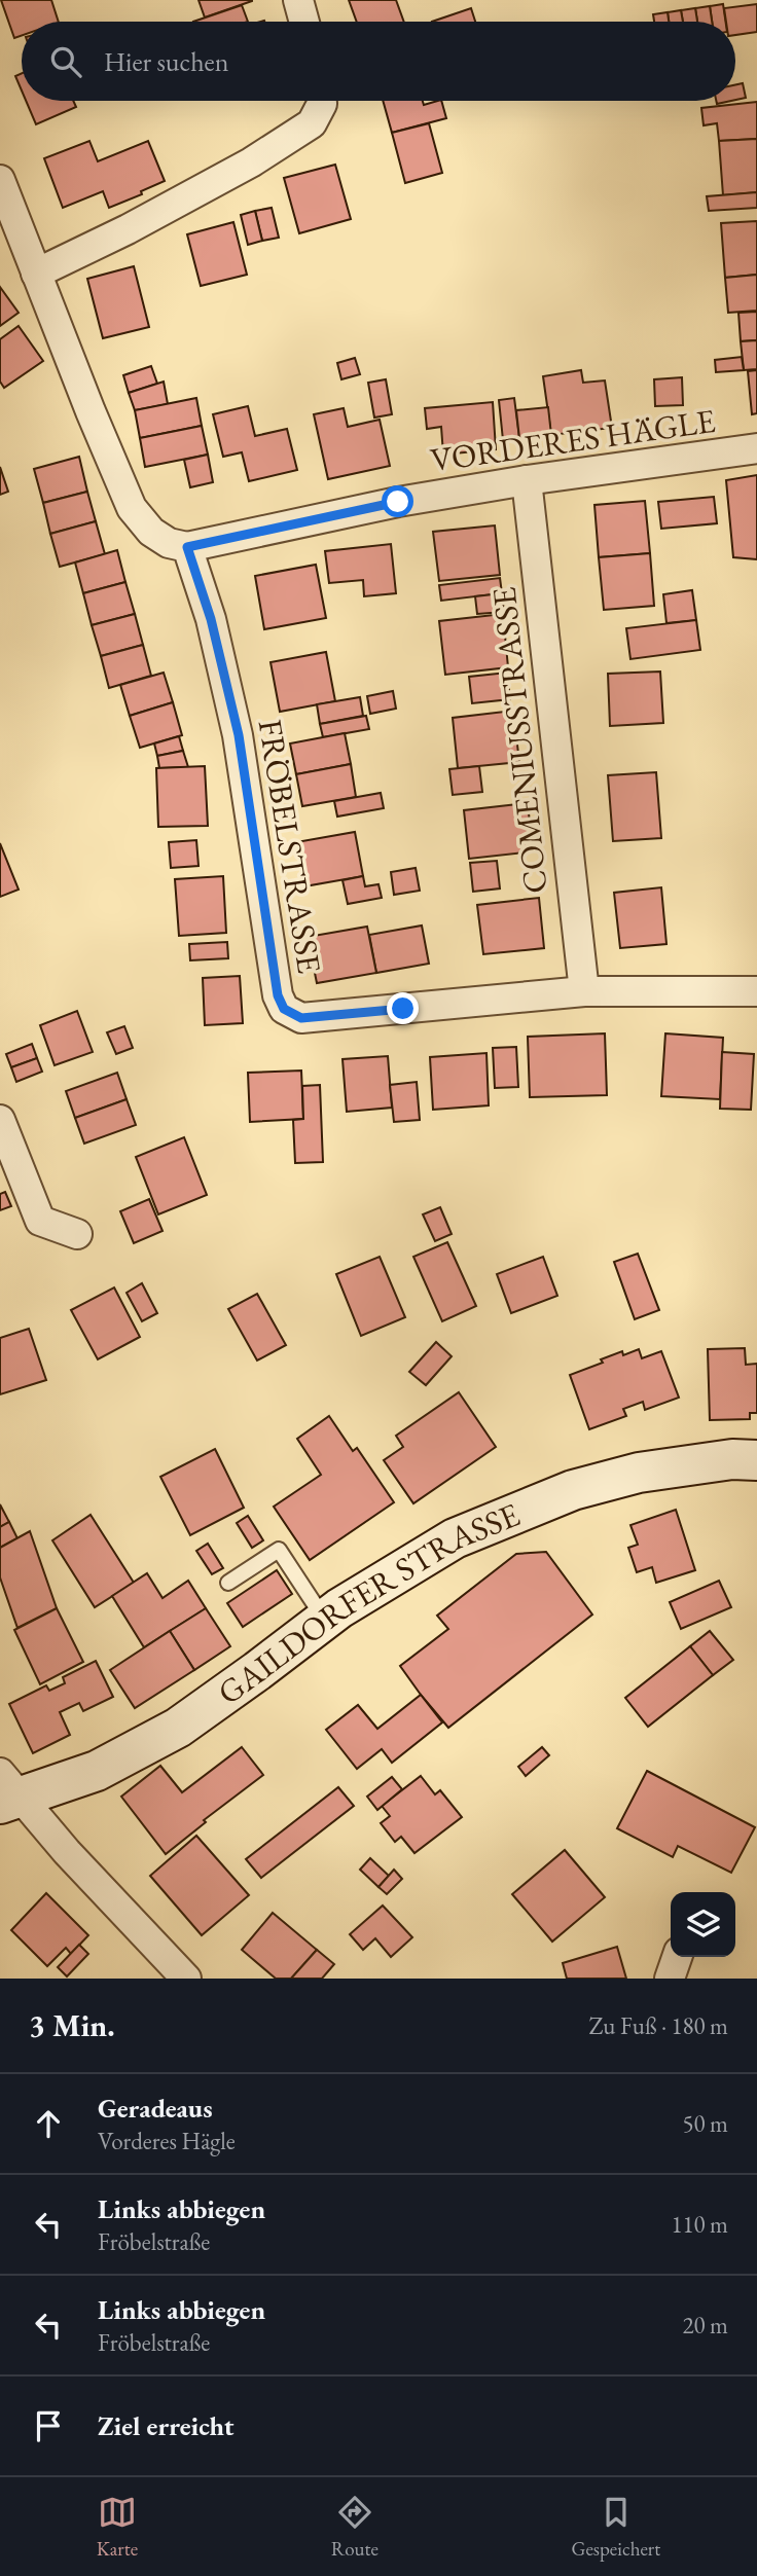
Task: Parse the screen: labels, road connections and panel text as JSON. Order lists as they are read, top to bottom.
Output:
{
  "streets": {
    "main road": ["GAILDORFER STRASSE"],
    "street": ["VORDERES HÄGLE", "COMENIUSSTRASSE", "FRÖBELSTRASSE"]
  },
  "crossings": [
    ["VORDERES HÄGLE", "COMENIUSSTRASSE"],
    ["VORDERES HÄGLE", "FRÖBELSTRASSE"],
    ["COMENIUSSTRASSE", "FRÖBELSTRASSE"]
  ],
  "page": {
    "search": "Hier suchen",
    "heading": ["3 Min.", "Zu Fuß · 180 m"],
    "list": [
      ["Geradeaus", "Vorderes Hägle", "50 m"],
      ["Links abbiegen", "Fröbelstraße", "110 m"],
      ["Links abbiegen", "Fröbelstraße", "20 m"],
      "Ziel erreicht"
    ],
    "nav": ["Karte", "Route", "Gespeichert"]
  }
}
